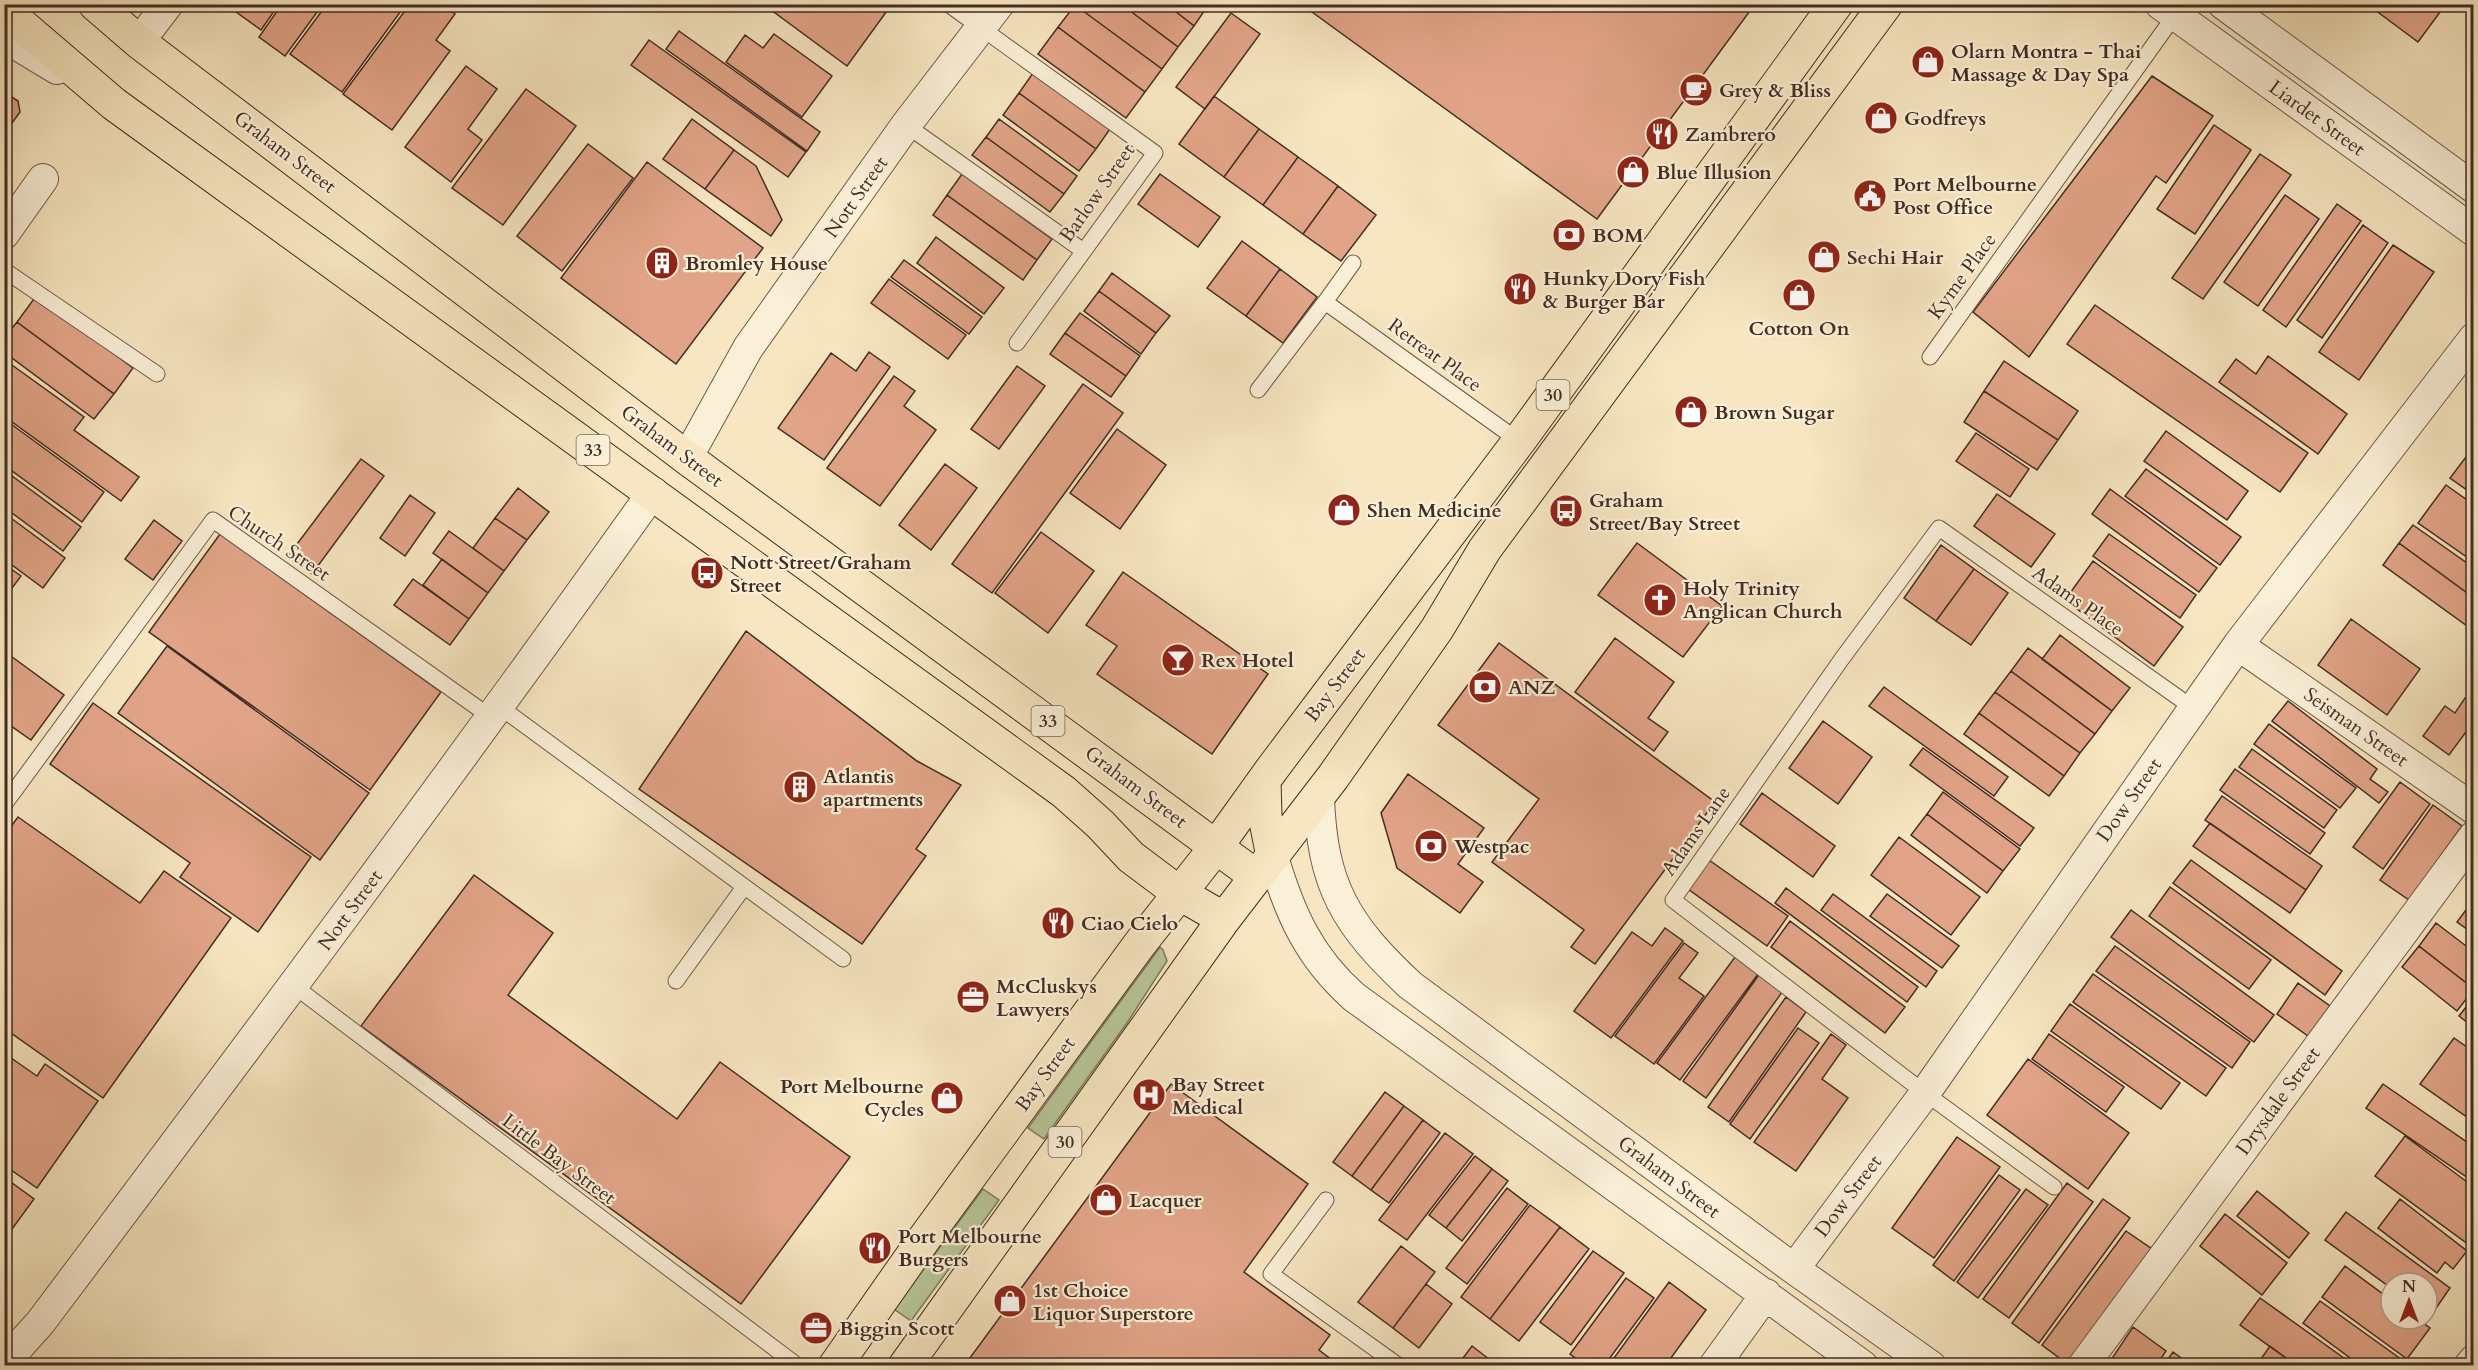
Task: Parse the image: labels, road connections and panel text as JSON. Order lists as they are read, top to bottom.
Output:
{
  "streets": {
    "main road": [
      "Graham Street",
      "30",
      "33",
      "Bay Street"
    ],
    "street": [
      "Liardet Street",
      "Nott Street",
      "Seisman Street",
      "Dow Street",
      "Drysdale Street"
    ],
    "lane": [
      "Barlow Street",
      "Kyme Place",
      "Retreat Place",
      "Church Street",
      "Adams Place",
      "Adams Lane",
      "Little Bay Street"
    ]
  },
  "crossings": [
    ["Liardet Street", "Kyme Place"],
    ["Graham Street", "Nott Street"],
    ["Graham Street", "30"],
    ["Graham Street", "Bay Street"],
    ["Graham Street", "Dow Street"],
    ["Barlow Street", "Nott Street"],
    ["Nott Street", "33"],
    ["Nott Street", "Church Street"],
    ["Nott Street", "Little Bay Street"],
    ["Retreat Place", "Bay Street"],
    ["33", "Bay Street"],
    ["Adams Place", "Dow Street"],
    ["Adams Place", "Adams Lane"],
    ["Seisman Street", "Dow Street"],
    ["Dow Street", "Adams Lane"]
  ],
  "places": {
    "shop": [
      "Olarn Montra - Thai Massage & Day Spa",
      "Godfreys",
      "Blue Illusion",
      "Sechi Hair",
      "Cotton On",
      "Brown Sugar",
      "Shen Medicine",
      "Port Melbourne Cycles",
      "Lacquer",
      "1st Choice Liquor Superstore"
    ],
    "cafe": ["Grey & Bliss"],
    "restaurant": [
      "Zambrero",
      "Hunky Dory Fish & Burger Bar",
      "Ciao Cielo",
      "Port Melbourne Burgers"
    ],
    "public building": ["Port Melbourne Post Office"],
    "bank": ["BOM", "ANZ", "Westpac"],
    "building": ["Bromley House", "Atlantis apartments"],
    "bus stop": ["Graham Street/Bay Street", "Nott Street/Graham Street"],
    "church": ["Holy Trinity Anglican Church"],
    "bar": ["Rex Hotel"],
    "office": ["McCluskys Lawyers", "Biggin Scott"],
    "hospital": ["Bay Street Medical"]
  },
  "north": "top"
}
